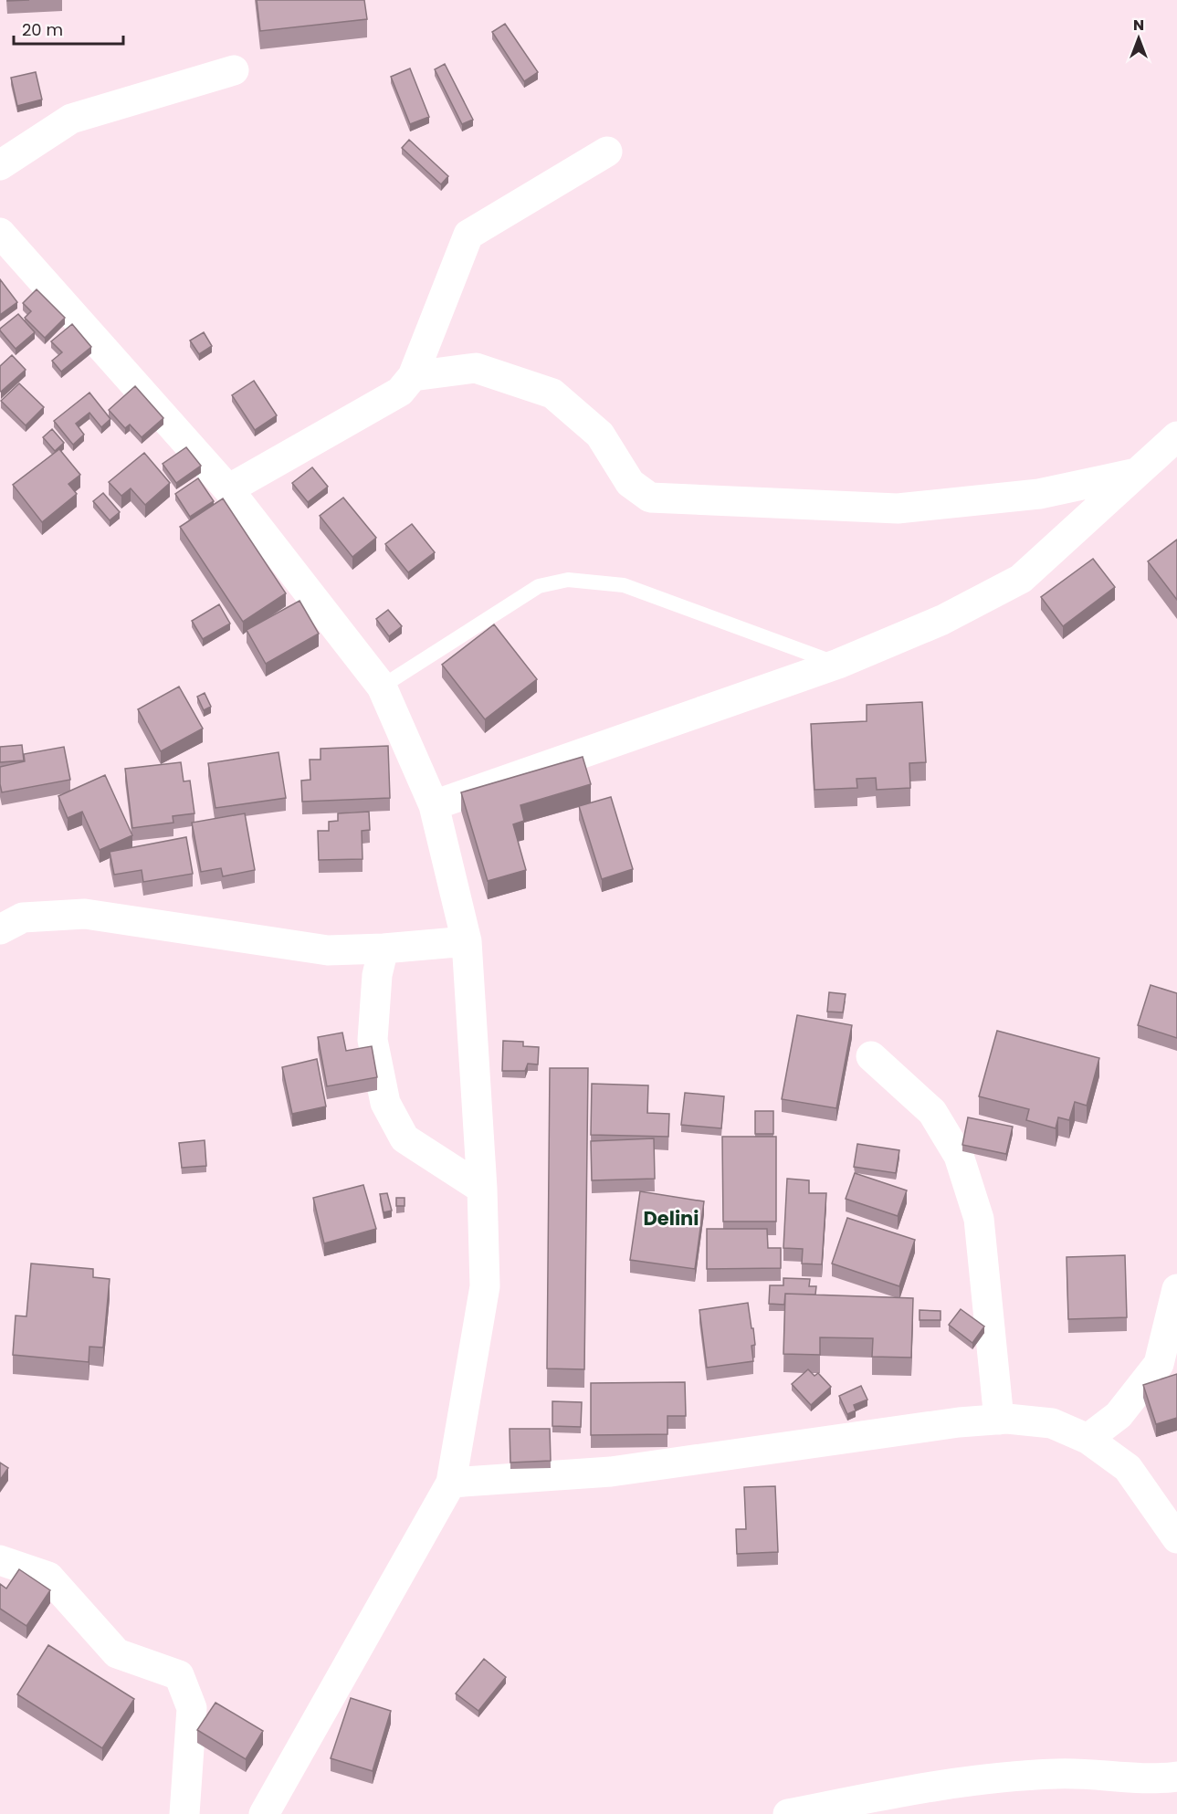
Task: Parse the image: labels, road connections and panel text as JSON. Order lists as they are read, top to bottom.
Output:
{
  "districts": ["Delini"],
  "scale_bar": "20 m",
  "north": "top"
}
